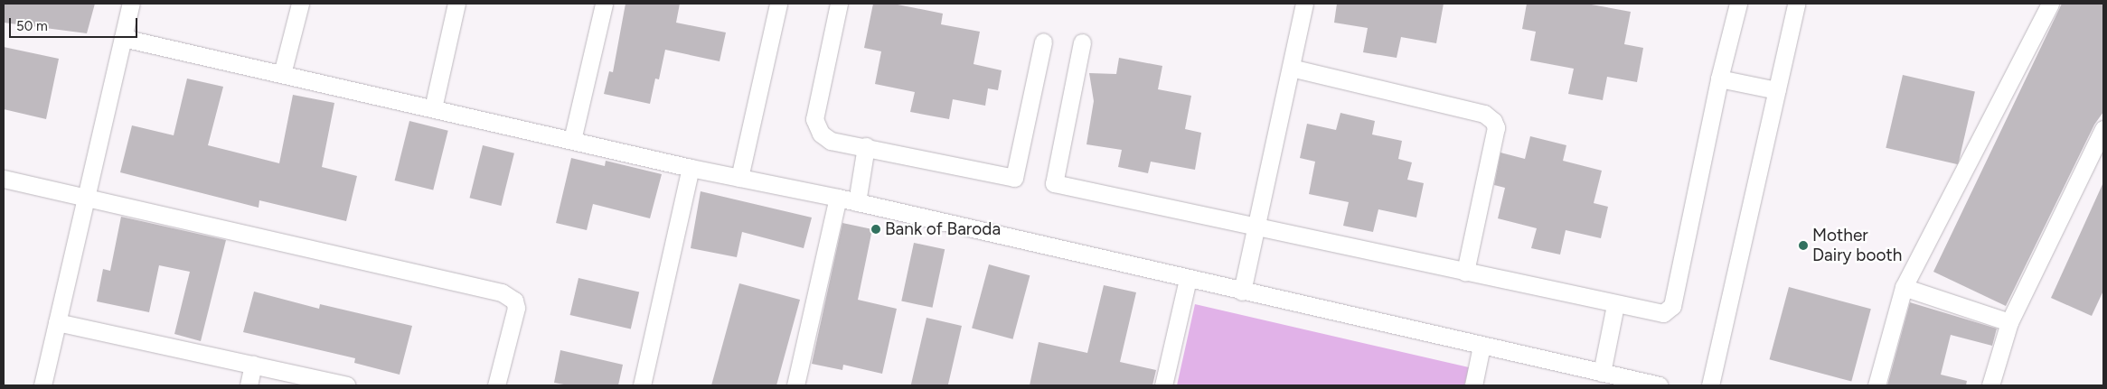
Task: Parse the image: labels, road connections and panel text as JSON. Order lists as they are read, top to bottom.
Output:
{
  "places": ["Bank of Baroda", "Mother Dairy booth"],
  "scale_bar": "50 m"
}
